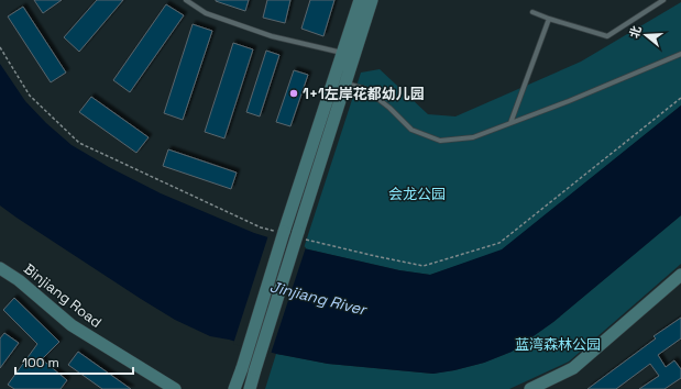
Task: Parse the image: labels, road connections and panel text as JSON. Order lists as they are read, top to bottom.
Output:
{
  "streets": {
    "main road": ["Binjiang Road"]
  },
  "water": ["Jinjiang River"],
  "parks": ["会龙公园", "蓝湾森林公园"],
  "places": ["1+1左岸花都幼儿园"],
  "scale_bar": "100 m",
  "north": "left"
}
